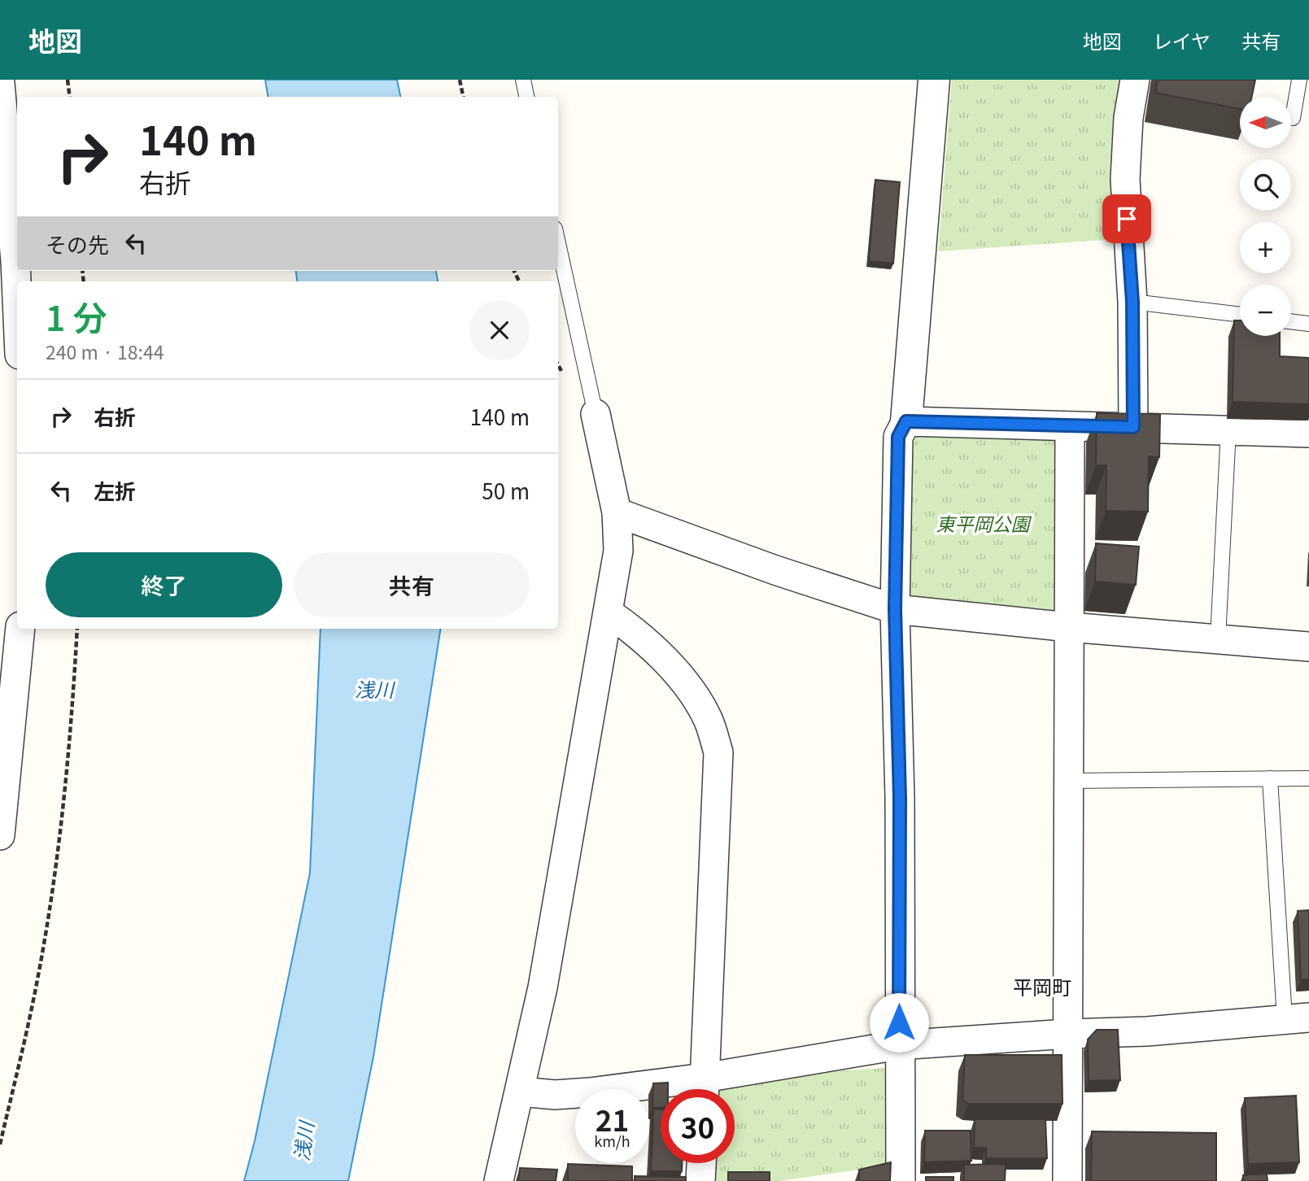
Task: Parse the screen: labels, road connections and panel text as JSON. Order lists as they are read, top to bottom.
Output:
{
  "districts": ["平岡町"],
  "water": ["浅川"],
  "parks": ["東平岡公園"],
  "north": "left",
  "page": {
    "header": "地図",
    "nav": ["地図", "レイヤ", "共有"],
    "map_buttons": ["+", "−"],
    "turn": ["140 m", "右折"],
    "then": "その先",
    "heading": ["1 分", "240 m · 18:44"],
    "list": [
      {
        "name": "右折",
        "value": "140 m"
      },
      {
        "name": "左折",
        "value": "50 m"
      }
    ],
    "buttons": ["終了", "共有"],
    "speed": "21 km/h",
    "limit": "30"
  }
}
